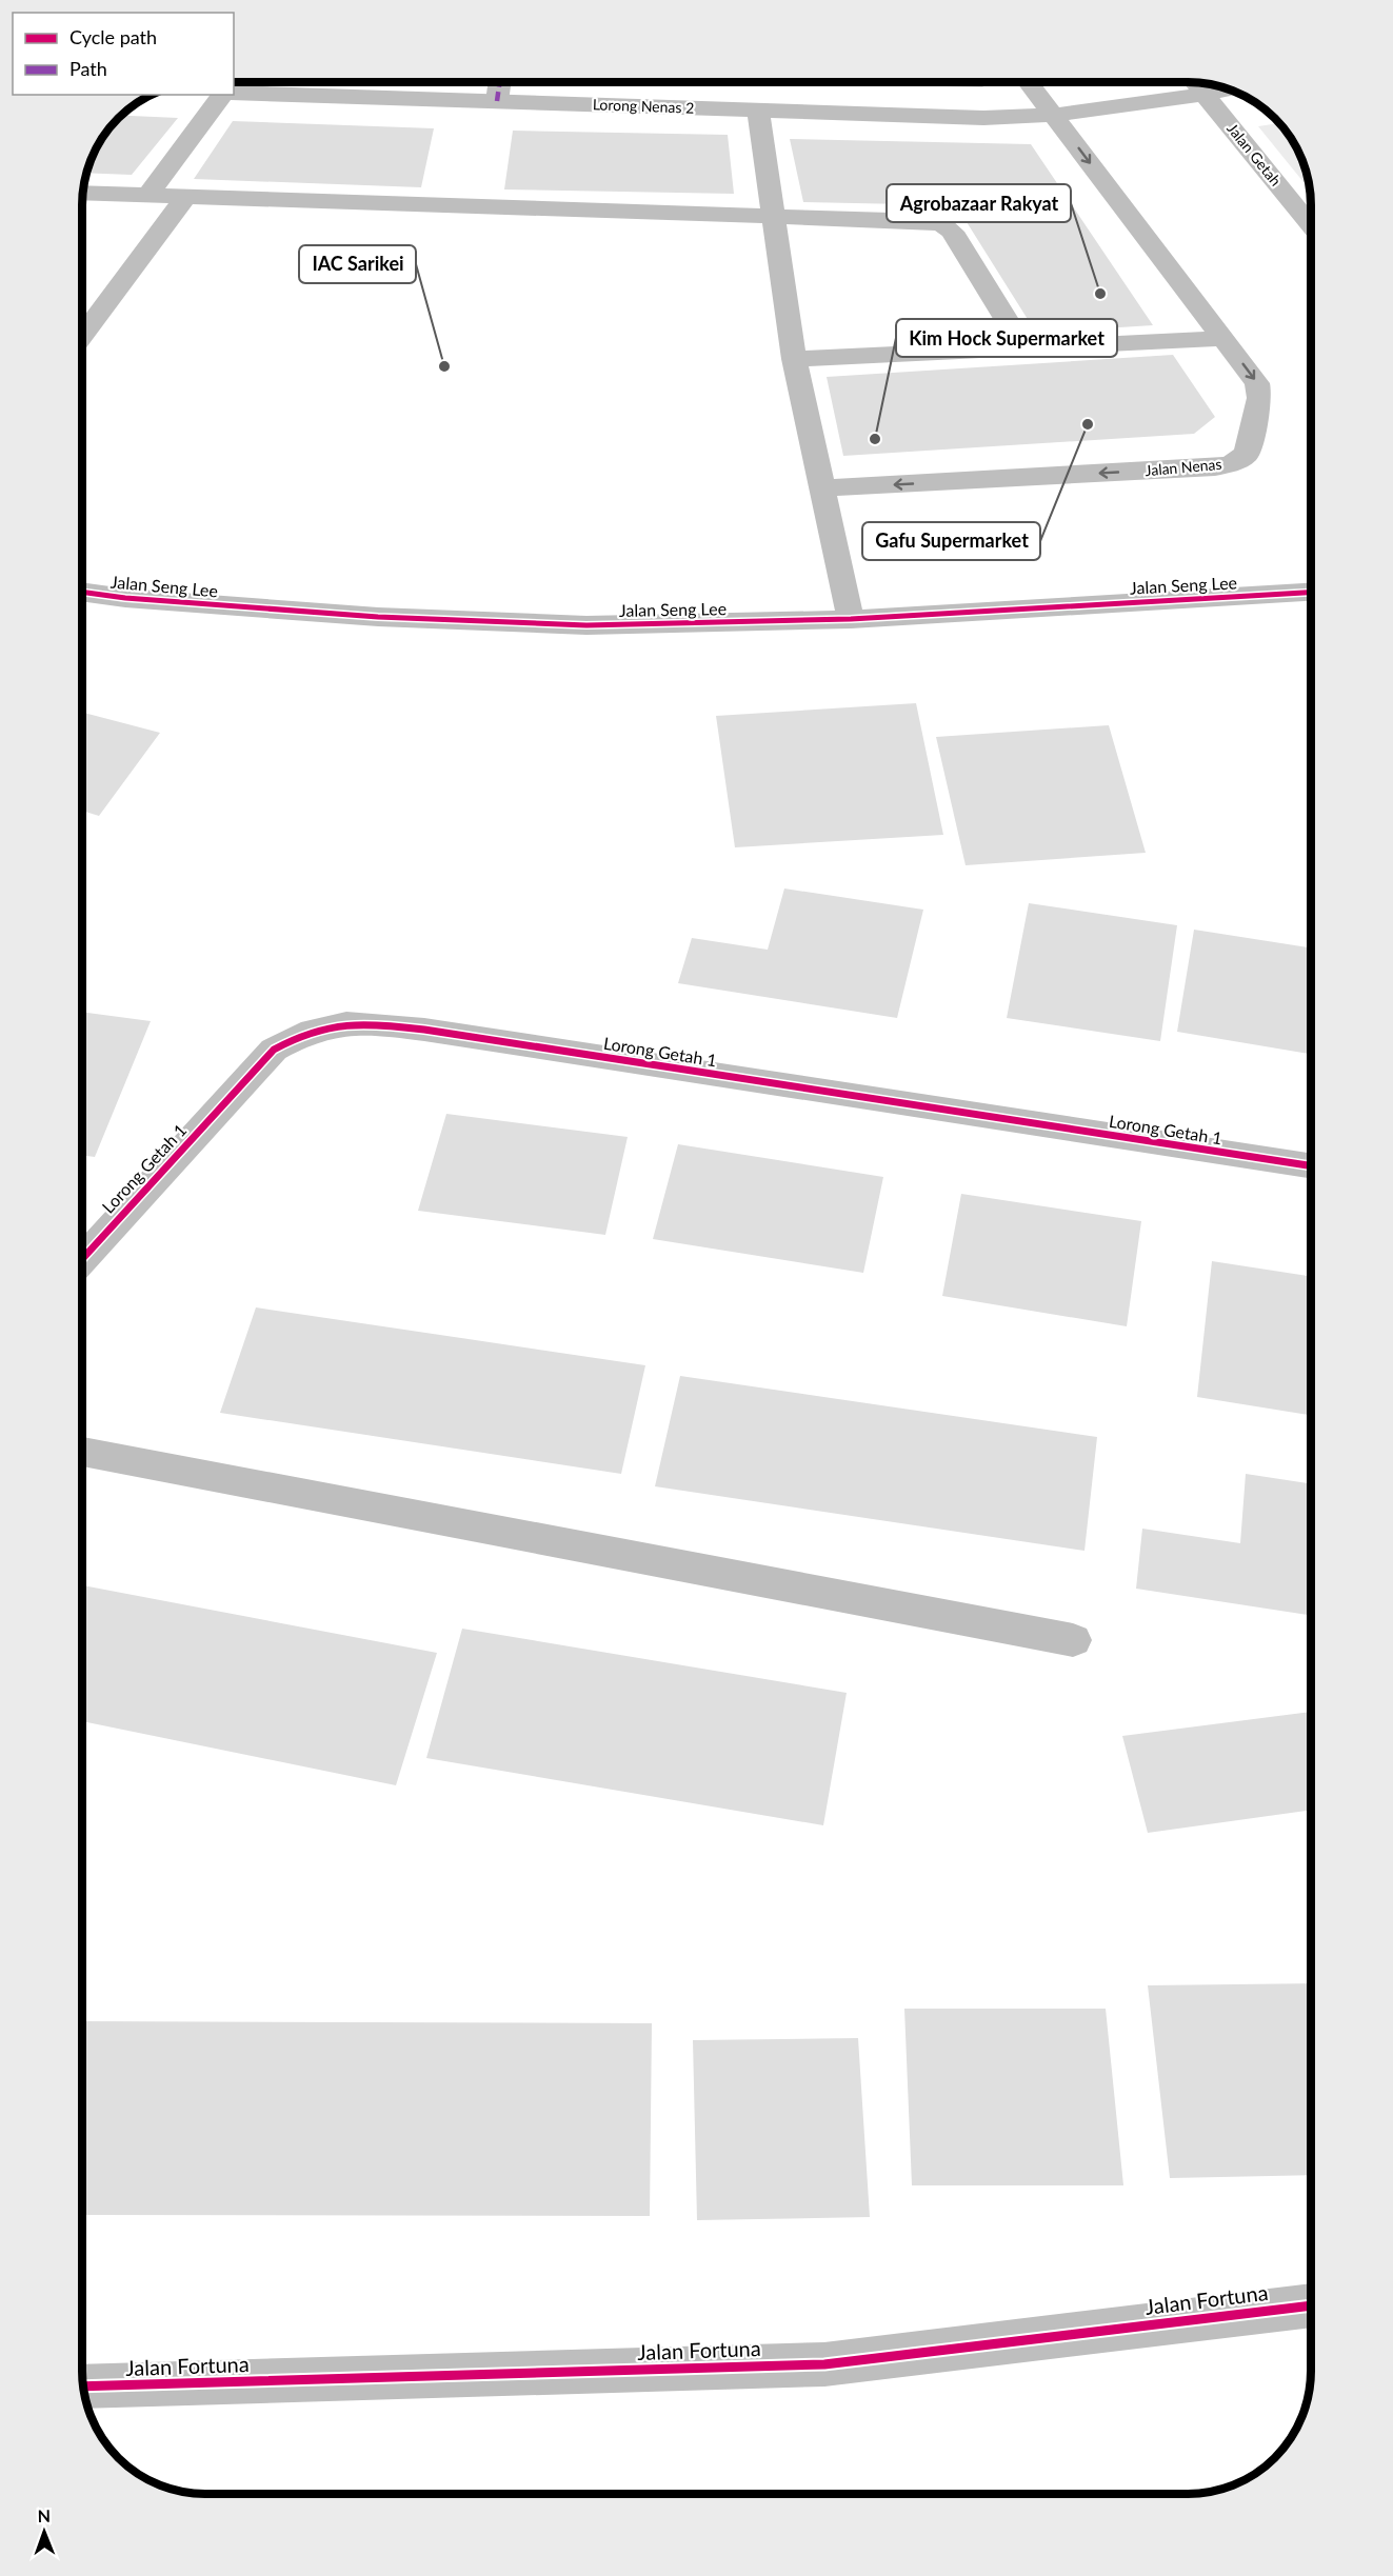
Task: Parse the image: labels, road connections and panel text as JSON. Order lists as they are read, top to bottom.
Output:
{
  "streets": {
    "street": [
      "Lorong Nenas 2",
      "Jalan Getah",
      "Jalan Nenas",
      "Jalan Seng Lee",
      "Lorong Getah 1",
      "Jalan Fortuna"
    ]
  },
  "crossings": [
    ["Lorong Nenas 2", "Jalan Nenas"]
  ],
  "places": [
    "Agrobazaar Rakyat",
    "IAC Sarikei",
    "Gafu Supermarket",
    "Kim Hock Supermarket"
  ],
  "legend": ["Cycle path", "Path"],
  "north": "top"
}
